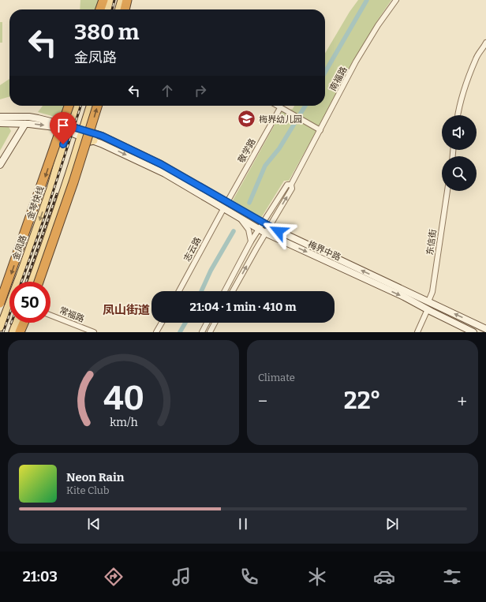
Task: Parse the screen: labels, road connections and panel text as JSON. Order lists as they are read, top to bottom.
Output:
{
  "streets": {
    "highway": ["金琴快线"],
    "main road": ["金凤路", "梅界中路"],
    "street": [
      "南福路",
      "敬学路",
      "东信街",
      "志云路",
      "常福路"
    ]
  },
  "crossings": [
    ["敬学路", "梅界中路"],
    ["东信街", "梅界中路"],
    ["金凤路", "梅界中路"],
    ["志云路", "梅界中路"]
  ],
  "districts": ["凤山街道"],
  "places": {
    "school or university": ["梅界幼儿园"]
  },
  "page": {
    "turn": ["380 m", "金凤路"],
    "limit": "50",
    "trip": "21:04 · 1 min · 410 m",
    "tile": "Climate",
    "heat": ["−", "22°", "+"],
    "song": ["Neon Rain", "Kite Club"],
    "tabs": "21:03",
    "gauge": ["40", "km/h"]
  }
}
